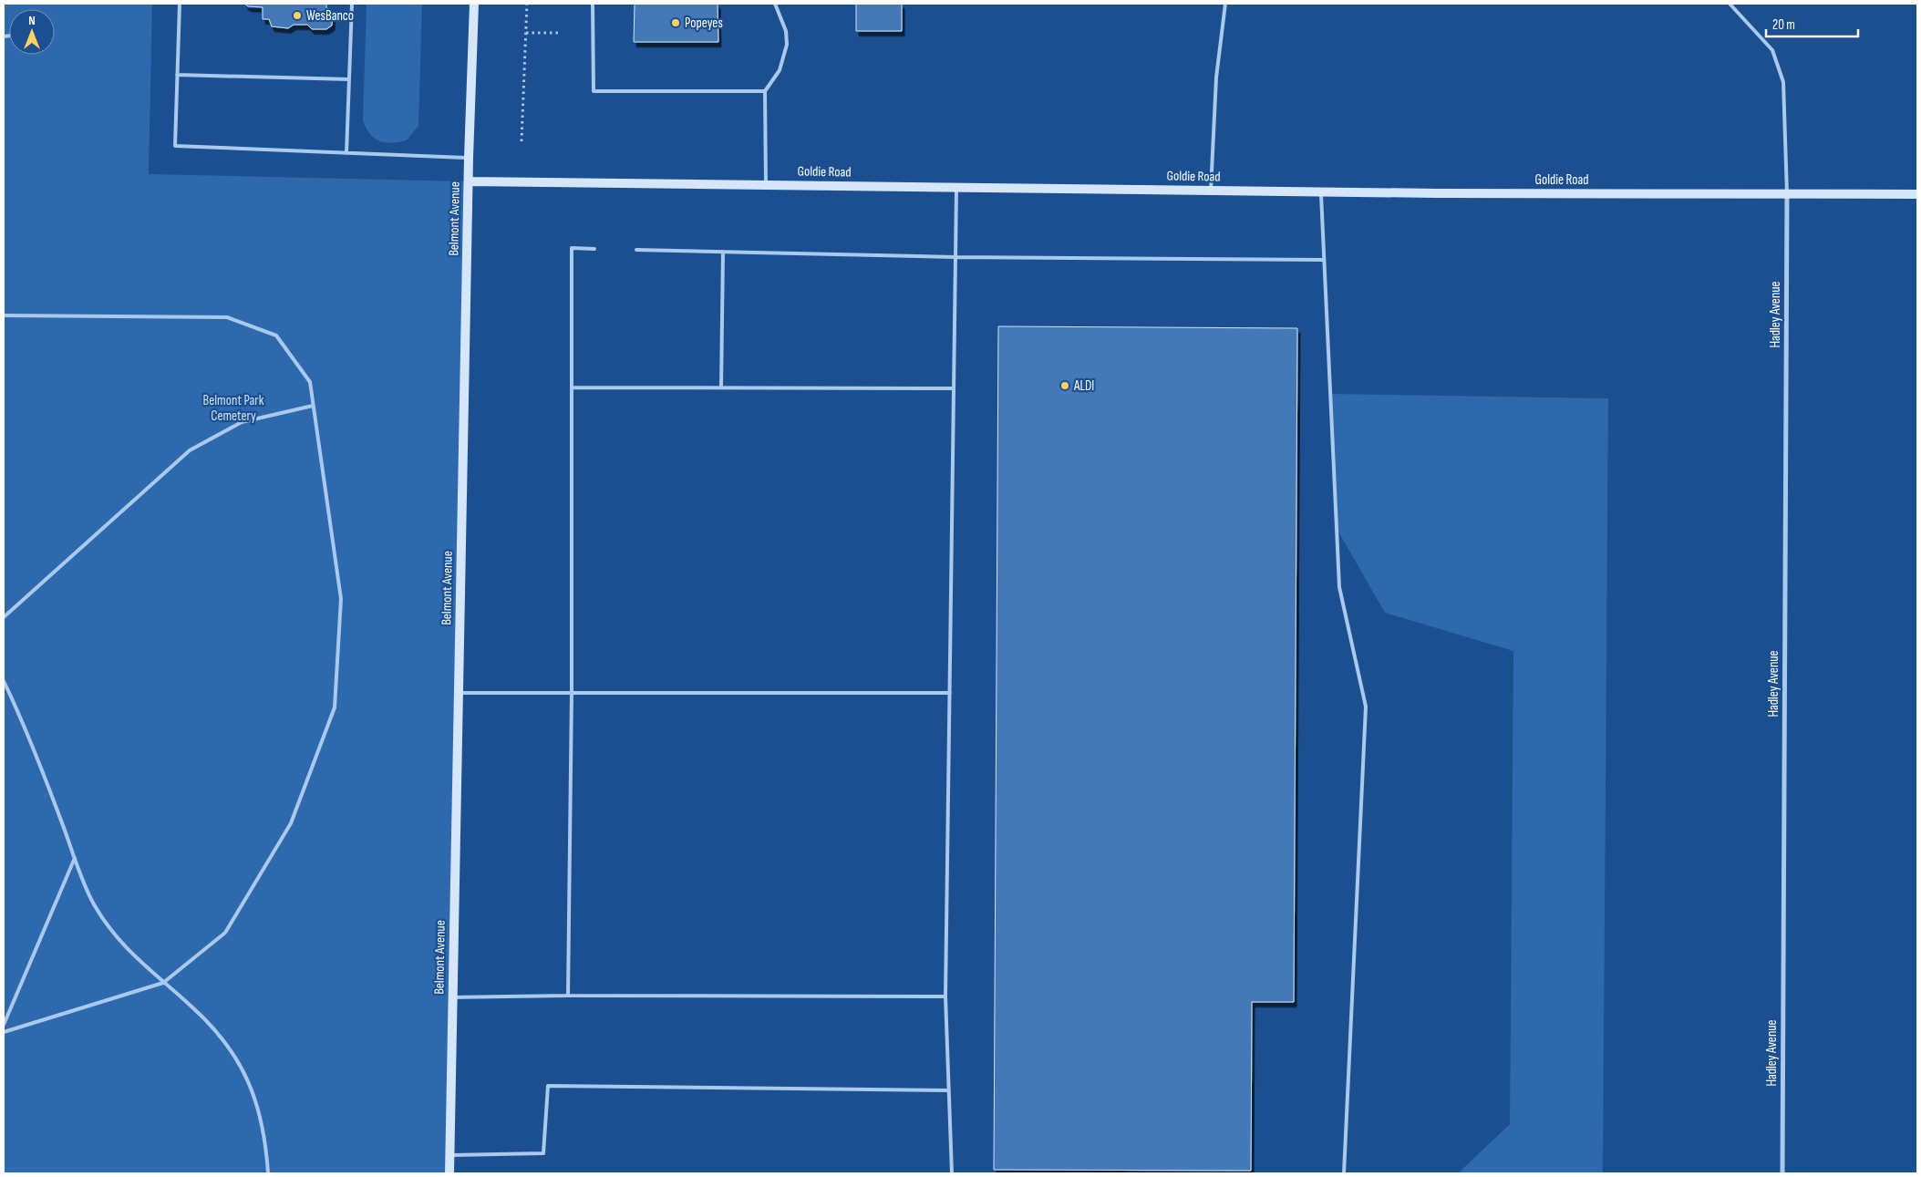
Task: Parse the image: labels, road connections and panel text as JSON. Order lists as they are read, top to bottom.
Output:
{
  "streets": {
    "street": ["Goldie Road", "Belmont Avenue", "Hadley Avenue"]
  },
  "crossings": [
    ["Goldie Road", "Belmont Avenue"],
    ["Goldie Road", "Hadley Avenue"]
  ],
  "parks": ["Belmont Park Cemetery"],
  "places": ["WesBanco", "Popeyes", "ALDI"],
  "scale_bar": "20 m",
  "north": "top"
}
